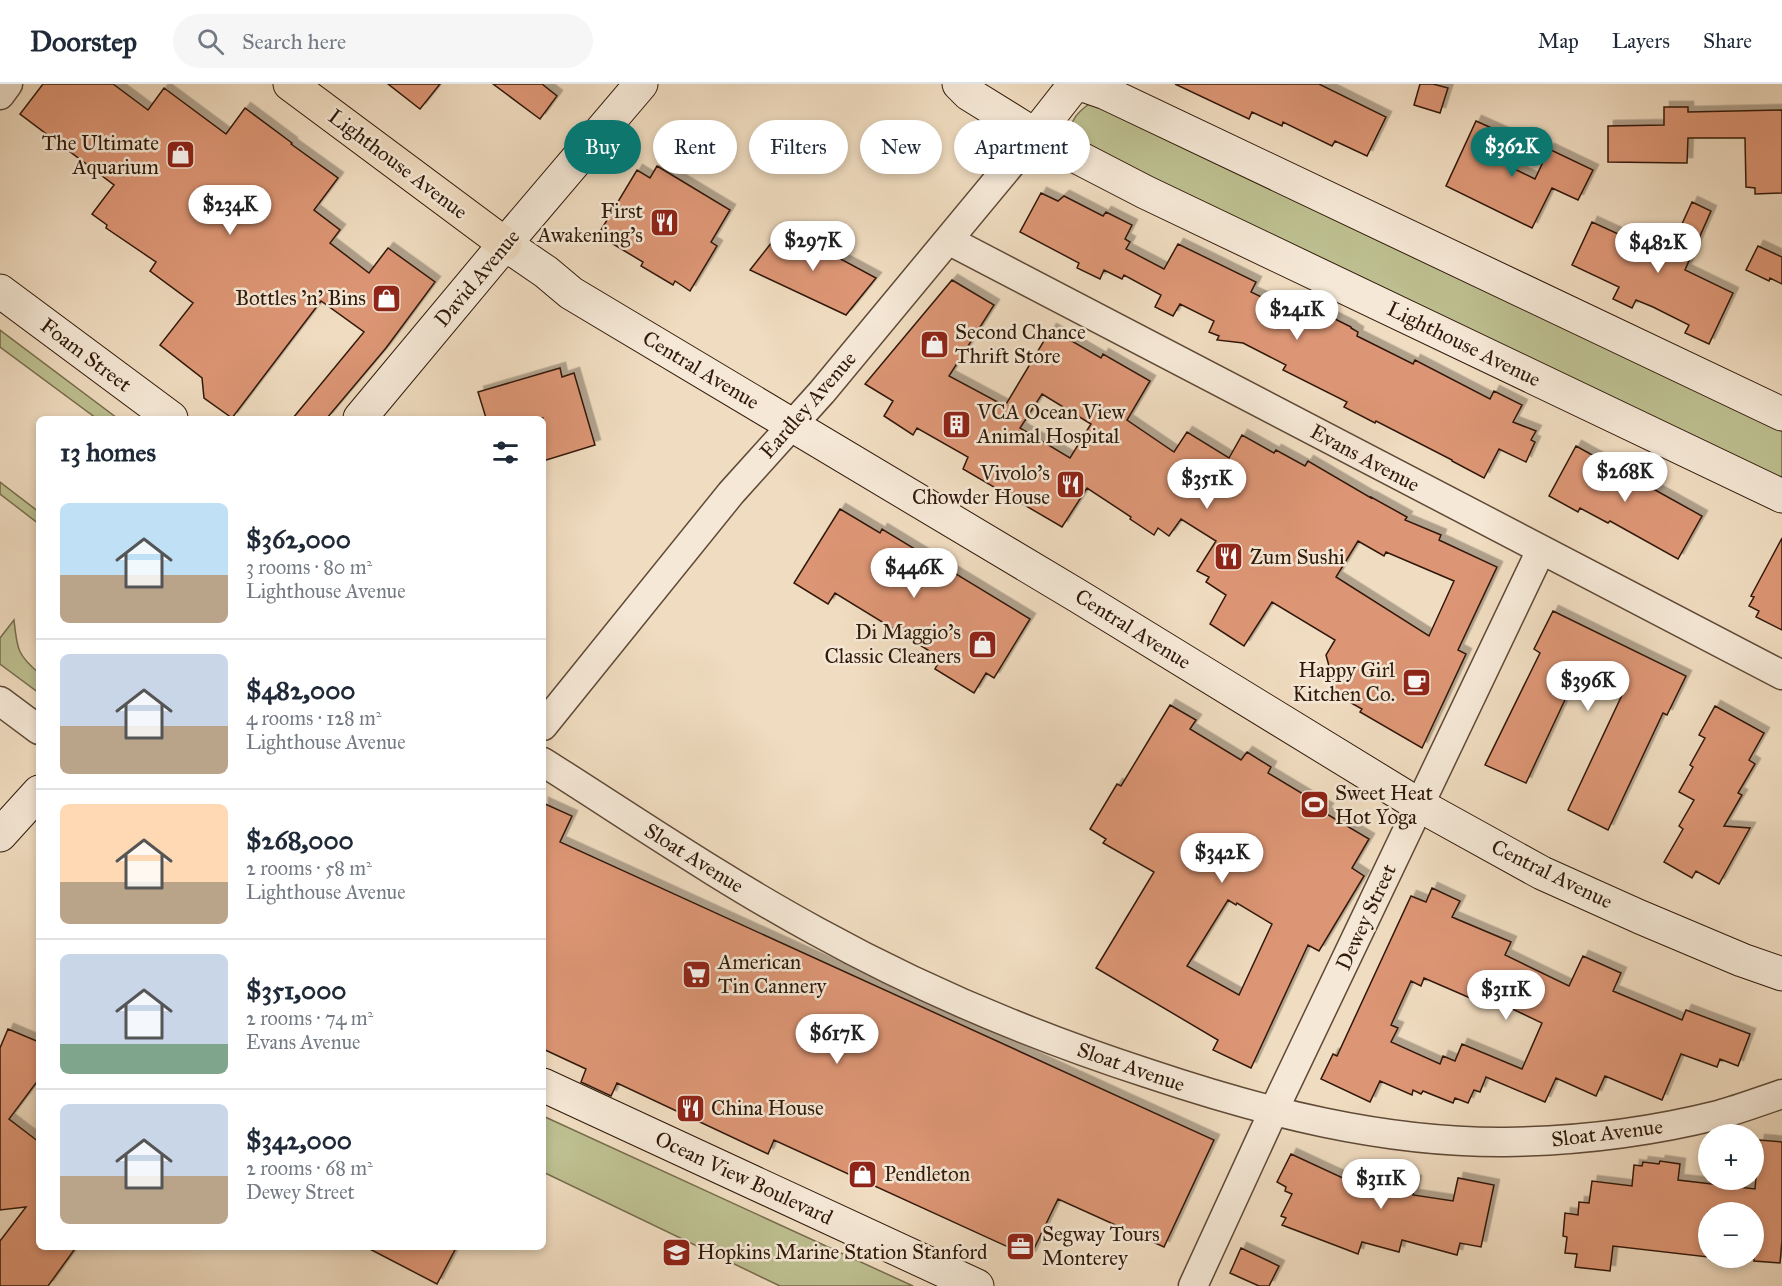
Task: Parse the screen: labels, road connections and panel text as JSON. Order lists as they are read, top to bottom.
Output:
{
  "streets": {
    "main road": [
      "Lighthouse Avenue",
      "David Avenue",
      "Foam Street",
      "Central Avenue",
      "Eardley Avenue",
      "Ocean View Boulevard"
    ],
    "street": ["Evans Avenue", "Sloat Avenue", "Dewey Street"]
  },
  "crossings": [
    ["Lighthouse Avenue", "David Avenue"],
    ["Lighthouse Avenue", "Central Avenue"],
    ["David Avenue", "Central Avenue"],
    ["Central Avenue", "Eardley Avenue"],
    ["Central Avenue", "Dewey Street"],
    ["Eardley Avenue", "Evans Avenue"],
    ["Evans Avenue", "Dewey Street"],
    ["Sloat Avenue", "Dewey Street"]
  ],
  "places": {
    "shop": [
      "The Ultimate Aquarium",
      "Bottles 'n' Bins",
      "Second Chance Thrift Store",
      "Di Maggio's Classic Cleaners",
      "Pendleton"
    ],
    "restaurant": [
      "First Awakening's",
      "Vivolo's Chowder House",
      "Zum Sushi",
      "China House"
    ],
    "building": ["VCA Ocean View Animal Hospital"],
    "cafe": ["Happy Girl Kitchen Co."],
    "sports": ["Sweet Heat Hot Yoga"],
    "supermarket": ["American Tin Cannery"],
    "office": ["Segway Tours Monterey"],
    "school or university": ["Hopkins Marine Station Stanford"]
  },
  "page": {
    "header": "Doorstep",
    "search": "Search here",
    "nav": ["Map", "Layers", "Share"],
    "chip": [
      "Buy",
      "Rent",
      "Filters",
      "New",
      "Apartment"
    ],
    "price": [
      "$362K",
      "$234K",
      "$297K",
      "$482K",
      "$241K",
      "$268K",
      "$351K",
      "$446K",
      "$396K",
      "$342K",
      "$311K",
      "$617K",
      "$311K"
    ],
    "heading": "13 homes",
    "list": [
      {
        "name": "$362,000",
        "note": "3 rooms · 80 m² · Lighthouse Avenue"
      },
      {
        "name": "$482,000",
        "note": "4 rooms · 128 m² · Lighthouse Avenue"
      },
      {
        "name": "$268,000",
        "note": "2 rooms · 58 m² · Lighthouse Avenue"
      },
      {
        "name": "$351,000",
        "note": "2 rooms · 74 m² · Evans Avenue"
      },
      {
        "name": "$342,000",
        "note": "2 rooms · 68 m² · Dewey Street"
      }
    ],
    "map_buttons": ["+", "−"]
  }
}
